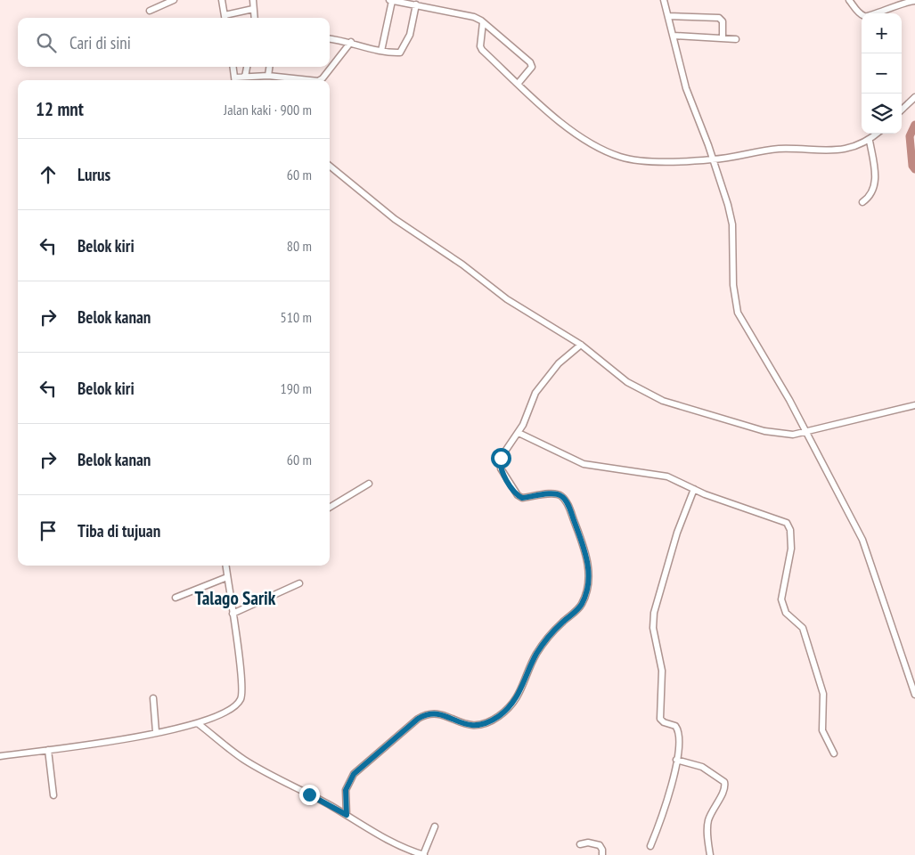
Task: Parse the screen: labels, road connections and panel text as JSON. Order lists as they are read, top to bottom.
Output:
{
  "districts": ["Talago Sarik"],
  "page": {
    "map_buttons": ["+", "−"],
    "search": "Cari di sini",
    "heading": ["12 mnt", "Jalan kaki · 900 m"],
    "list": [
      ["Lurus", "60 m"],
      ["Belok kiri", "80 m"],
      ["Belok kanan", "510 m"],
      ["Belok kiri", "190 m"],
      ["Belok kanan", "60 m"],
      "Tiba di tujuan"
    ]
  }
}
